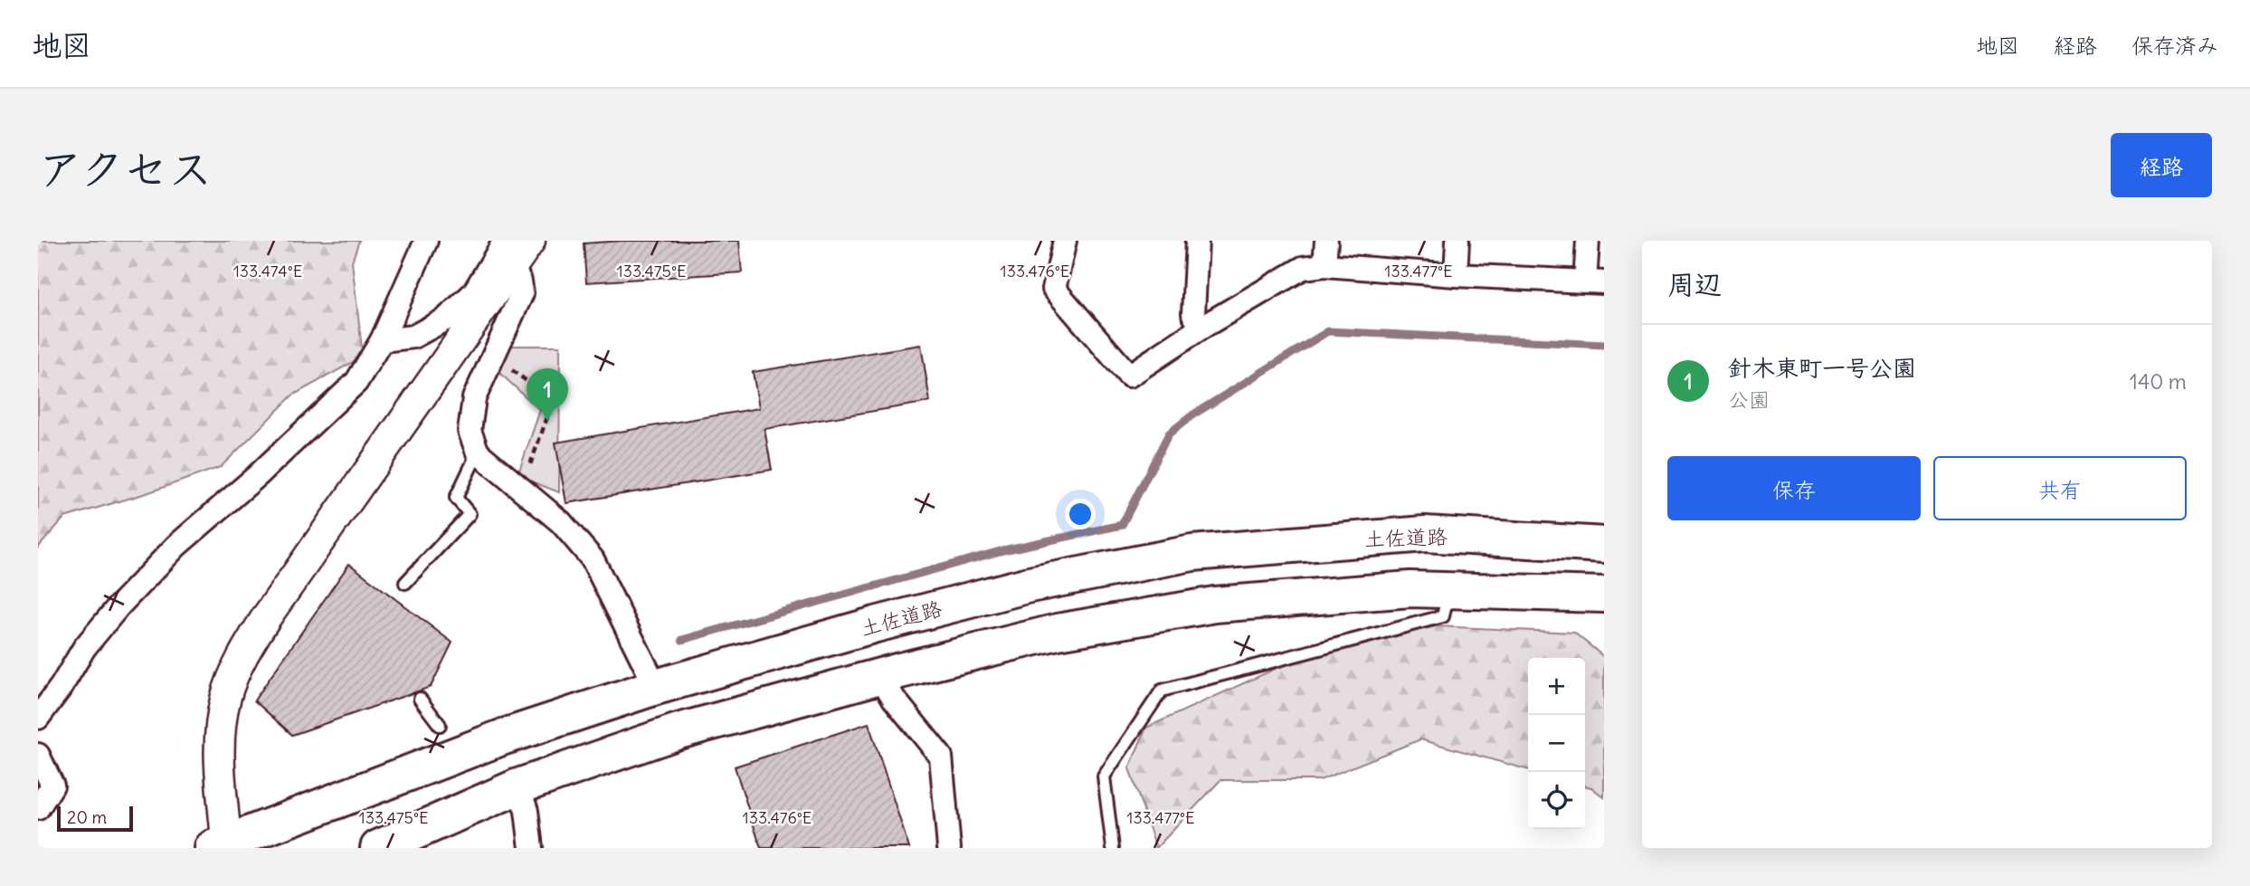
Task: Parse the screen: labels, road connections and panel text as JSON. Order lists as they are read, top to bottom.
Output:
{
  "streets": {
    "highway": ["土佐道路"]
  },
  "scale_bar": "20 m",
  "page": {
    "header": "地図",
    "nav": ["地図", "経路", "保存済み"],
    "title": "アクセス",
    "buttons": [
      "経路",
      ["保存", "共有"]
    ],
    "heading": "周辺",
    "list": [
      {
        "mark": "1",
        "name": "針木東町一号公園",
        "note": "公園",
        "value": "140 m"
      }
    ],
    "pins": "1",
    "map_buttons": ["+", "−"],
    "scale": "20 m"
  },
  "coordinates": [
    "133.474°E",
    "133.475°E",
    "133.476°E",
    "133.477°E"
  ]
}
